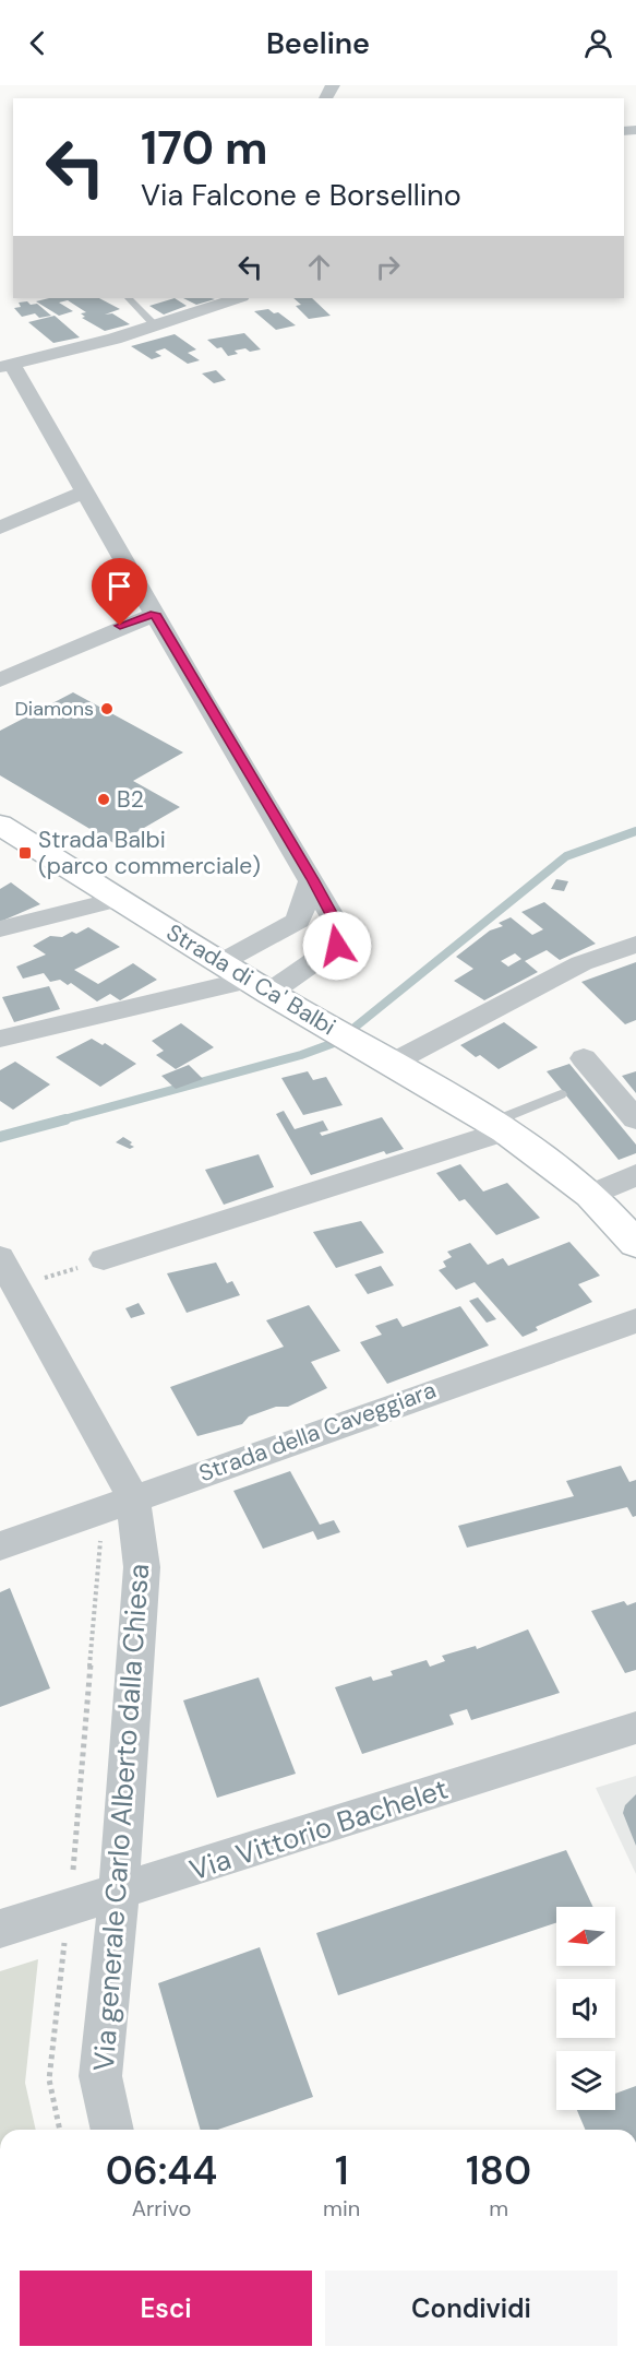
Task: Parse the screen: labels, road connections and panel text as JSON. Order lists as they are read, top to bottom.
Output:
{
  "streets": {
    "main road": ["Strada di Ca' Balbi"],
    "street": ["Strada della Caveggiara", "Via generale Carlo Alberto dalla Chiesa", "Via Vittorio Bachelet"]
  },
  "crossings": [
    ["Strada della Caveggiara", "Via generale Carlo Alberto dalla Chiesa"],
    ["Via generale Carlo Alberto dalla Chiesa", "Via Vittorio Bachelet"]
  ],
  "places": {
    "other": ["Diamons", "B2"],
    "transit": ["Strada Balbi (parco commerciale)"]
  },
  "north": "left",
  "page": {
    "header": "Beeline",
    "turn": ["170 m", "Via Falcone e Borsellino"],
    "eta": [
      "06:44",
      "Arrivo",
      "1",
      "min",
      "180",
      "m"
    ],
    "buttons": ["Esci", "Condividi"]
  }
}
